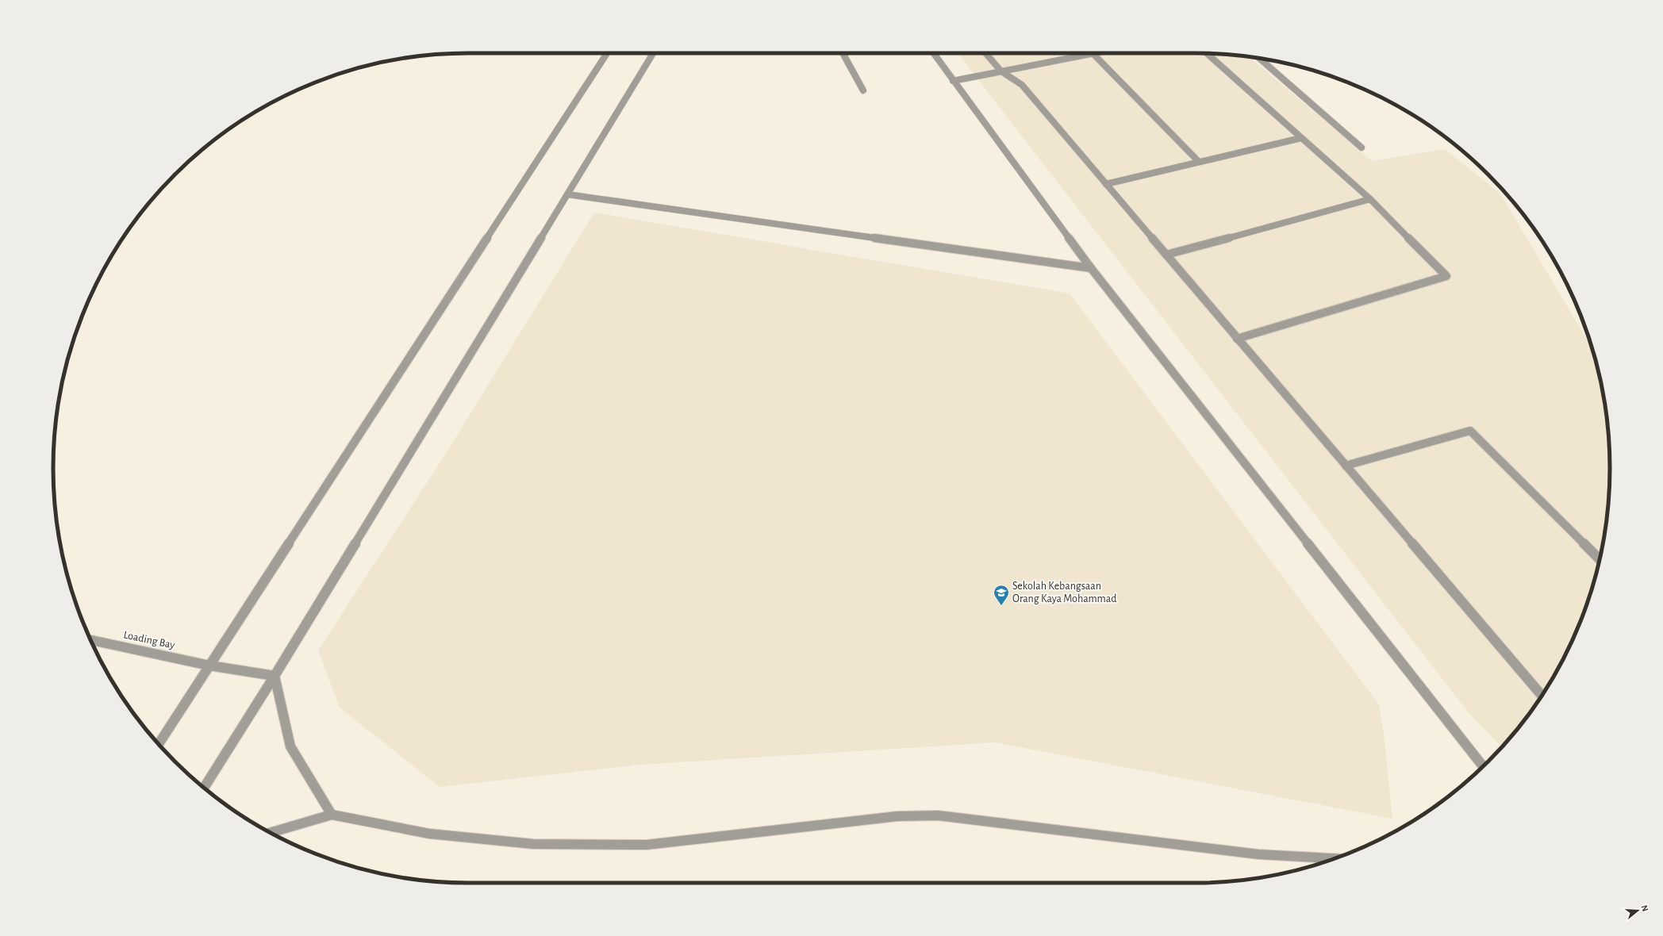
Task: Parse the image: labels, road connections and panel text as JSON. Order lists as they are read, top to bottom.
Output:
{
  "streets": {
    "street": ["Loading Bay"]
  },
  "places": {
    "school or university": ["Sekolah Kebangsaan Orang Kaya Mohammad"]
  },
  "north": "right"
}
